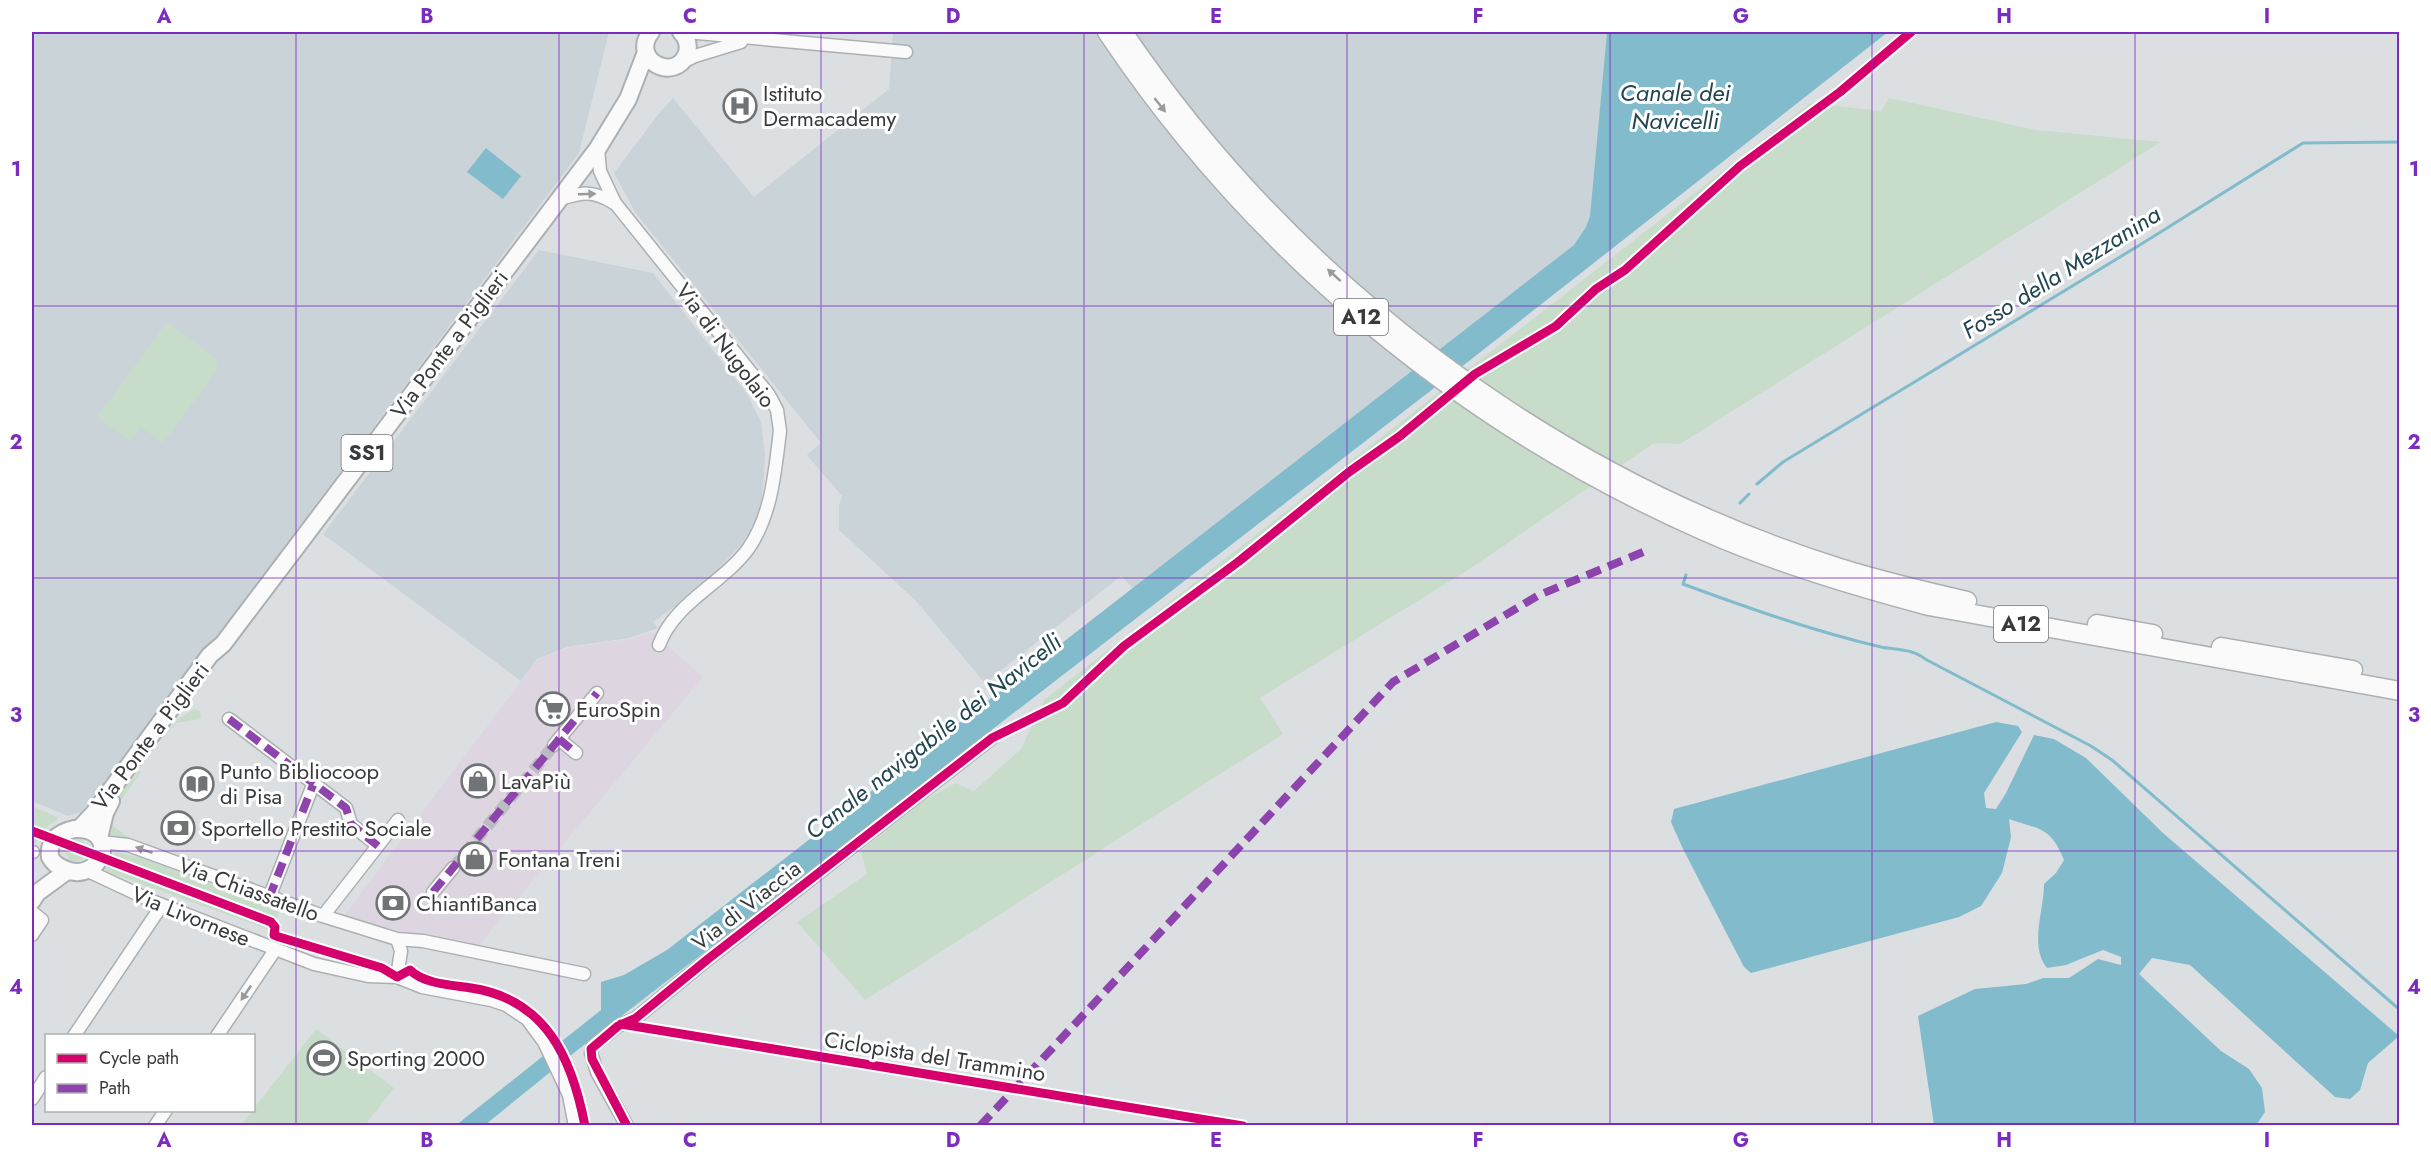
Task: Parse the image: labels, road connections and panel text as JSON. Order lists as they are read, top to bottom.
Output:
{
  "streets": {
    "highway": ["A12"],
    "main road": ["Via Ponte a Piglieri", "SS1"],
    "street": [
      "Via di Nugolaio",
      "Via Chiassatello",
      "Via di Viaccia",
      "Via Livornese"
    ],
    "cycle path": ["Ciclopista del Trammino"]
  },
  "crossings": [
    ["Via Ponte a Piglieri", "Via di Nugolaio"],
    ["Via Ponte a Piglieri", "SS1"],
    ["Via Ponte a Piglieri", "Via Chiassatello"],
    ["Via Ponte a Piglieri", "Via Livornese"]
  ],
  "one_way": ["Via Chiassatello"],
  "water": ["Canale dei Navicelli", "Fosso della Mezzanina", "Canale navigabile dei Navicelli"],
  "places": {
    "hospital": ["Istituto Dermacademy"],
    "supermarket": ["EuroSpin"],
    "shop": ["LavaPiù", "Fontana Treni"],
    "library": ["Punto Bibliocoop di Pisa"],
    "bank": ["Sportello Prestito Sociale", "ChiantiBanca"],
    "sports": ["Sporting 2000"]
  },
  "legend": ["Cycle path", "Path"],
  "grid": {
    "columns": [
      "A",
      "B",
      "C",
      "D",
      "E",
      "F",
      "G",
      "H",
      "I"
    ],
    "rows": [
      "1",
      "2",
      "3",
      "4"
    ]
  }
}
